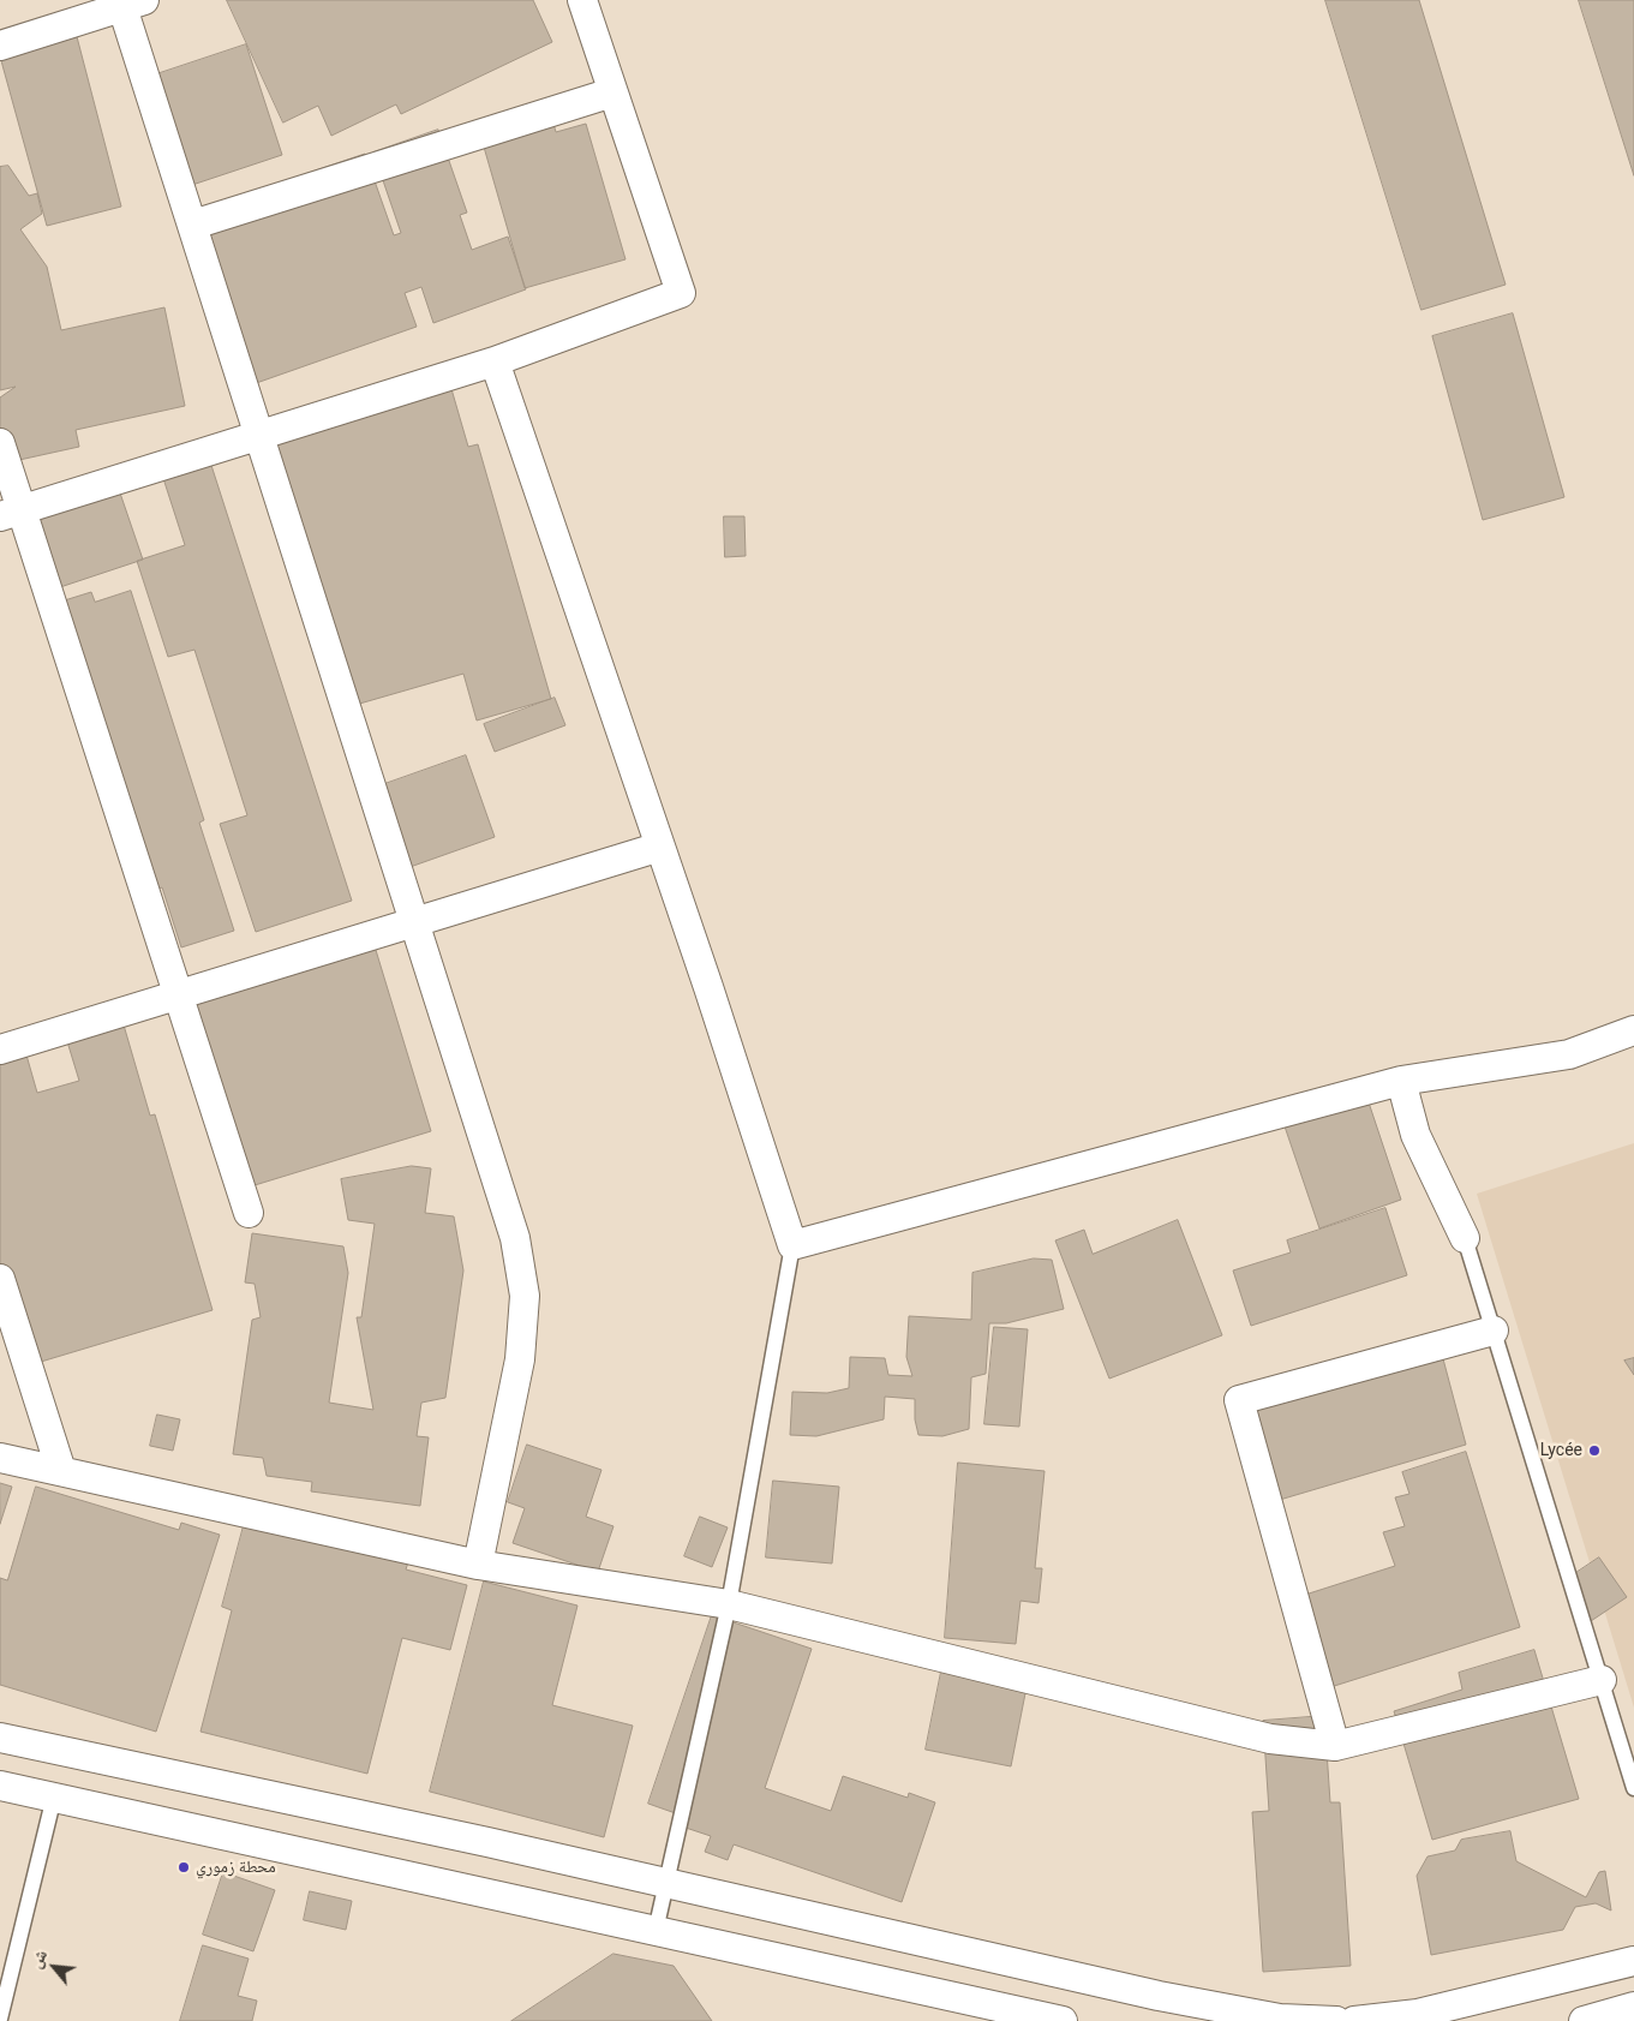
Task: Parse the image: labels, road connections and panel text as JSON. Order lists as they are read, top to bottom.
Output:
{
  "places": ["Lycée", "محطة زموري"],
  "north": "top left"
}
